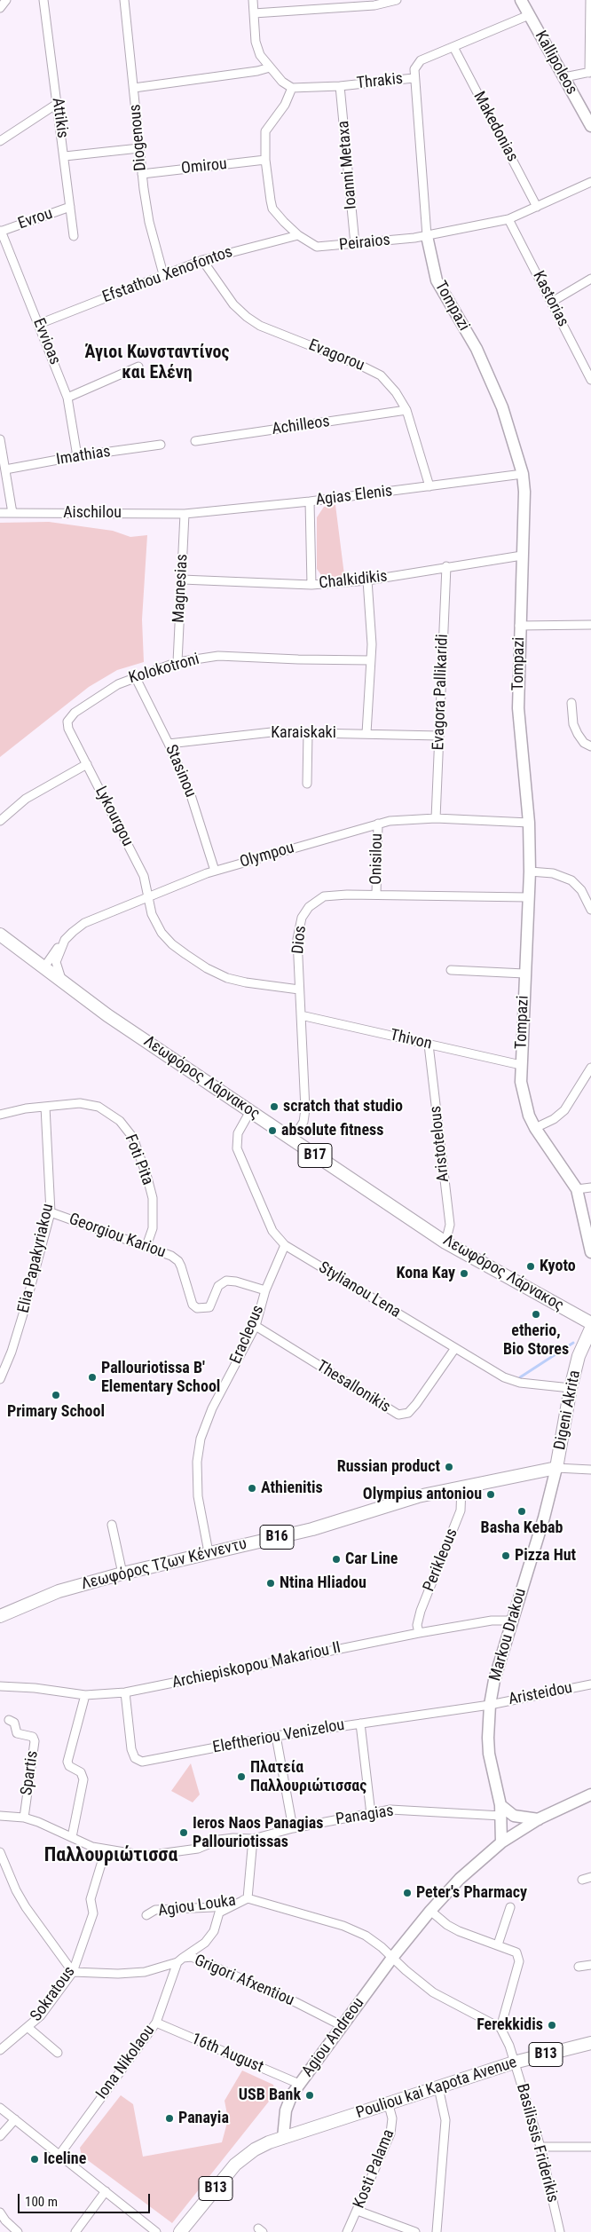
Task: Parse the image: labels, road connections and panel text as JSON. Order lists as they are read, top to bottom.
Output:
{
  "streets": {
    "main road": [
      "Kallipoleos",
      "Tompazi",
      "Λεωφόρος Λάρνακος",
      "B17",
      "Digeni Akrita",
      "B16",
      "Λεωφόρος Τζων Κέννεντυ",
      "Markou Drakou",
      "Agiou Andreou",
      "B13",
      "Pouliou kai Kapota Avenue"
    ],
    "street": [
      "Thrakis",
      "Attikis",
      "Makedonias",
      "Diogenous",
      "Ioanni Metaxa",
      "Omirou",
      "Evrou",
      "Peiraios",
      "Efstathou Xenofontos",
      "Kastorias",
      "Evvioas",
      "Evagorou",
      "Achilleos",
      "Imathias",
      "Agias Elenis",
      "Aischilou",
      "Chalkidikis",
      "Magnesias",
      "Kolokotroni",
      "Evagora Pallikaridi",
      "Karaiskaki",
      "Stasinou",
      "Lykourgou",
      "Olympou",
      "Onisilou",
      "Dios",
      "Thivon",
      "Aristotelous",
      "Foti Pita",
      "Georgiou Kariou",
      "Elia Papakyriakou",
      "Stylianou Lena",
      "Eracleous",
      "Thesallonikis",
      "Perikleous",
      "Archiepiskopou Makariou II",
      "Aristeidou",
      "Eleftheriou Venizelou",
      "Spartis",
      "Panagias",
      "Agiou Louka",
      "Grigori Afxentiou",
      "Sokratous",
      "16th August",
      "Iona Nikolaou",
      "Basilissis Friderikis",
      "Kosti Palama"
    ]
  },
  "crossings": [
    ["Kallipoleos", "Thrakis"],
    ["Thrakis", "Makedonias"],
    ["Thrakis", "Ioanni Metaxa"],
    ["Thrakis", "Peiraios"],
    ["Thrakis", "Tompazi"],
    ["Attikis", "Evrou"],
    ["Makedonias", "Peiraios"],
    ["Diogenous", "Omirou"],
    ["Diogenous", "Efstathou Xenofontos"],
    ["Ioanni Metaxa", "Peiraios"],
    ["Omirou", "Peiraios"],
    ["Evrou", "Evvioas"],
    ["Peiraios", "Efstathou Xenofontos"],
    ["Peiraios", "Kastorias"],
    ["Peiraios", "Tompazi"],
    ["Efstathou Xenofontos", "Evvioas"],
    ["Efstathou Xenofontos", "Evagorou"],
    ["Tompazi", "Agias Elenis"],
    ["Tompazi", "Chalkidikis"],
    ["Tompazi", "Olympou"],
    ["Tompazi", "Dios"],
    ["Tompazi", "Thivon"],
    ["Evvioas", "Imathias"],
    ["Evagorou", "Achilleos"],
    ["Evagorou", "Agias Elenis"],
    ["Agias Elenis", "Aischilou"],
    ["Agias Elenis", "Magnesias"],
    ["Aischilou", "Magnesias"],
    ["Chalkidikis", "Magnesias"],
    ["Chalkidikis", "Evagora Pallikaridi"],
    ["Magnesias", "Kolokotroni"],
    ["Kolokotroni", "Stasinou"],
    ["Kolokotroni", "Lykourgou"],
    ["Evagora Pallikaridi", "Karaiskaki"],
    ["Evagora Pallikaridi", "Olympou"],
    ["Karaiskaki", "Stasinou"],
    ["Stasinou", "Olympou"],
    ["Lykourgou", "Olympou"],
    ["Lykourgou", "Dios"],
    ["Olympou", "Onisilou"],
    ["Olympou", "Λεωφόρος Λάρνακος"],
    ["Onisilou", "Dios"],
    ["Dios", "Thivon"],
    ["Dios", "Λεωφόρος Λάρνακος"],
    ["Thivon", "Aristotelous"],
    ["Λεωφόρος Λάρνακος", "Aristotelous"],
    ["Λεωφόρος Λάρνακος", "Stylianou Lena"],
    ["Foti Pita", "Georgiou Kariou"],
    ["Foti Pita", "Elia Papakyriakou"],
    ["Georgiou Kariou", "Elia Papakyriakou"],
    ["Georgiou Kariou", "Eracleous"],
    ["Stylianou Lena", "Eracleous"],
    ["Stylianou Lena", "Thesallonikis"],
    ["Stylianou Lena", "Digeni Akrita"],
    ["Eracleous", "Thesallonikis"],
    ["Eracleous", "Λεωφόρος Τζων Κέννεντυ"],
    ["Digeni Akrita", "Λεωφόρος Τζων Κέννεντυ"],
    ["Digeni Akrita", "Markou Drakou"],
    ["Perikleous", "Λεωφόρος Τζων Κέννεντυ"],
    ["Perikleous", "Archiepiskopou Makariou II"],
    ["Λεωφόρος Τζων Κέννεντυ", "Markou Drakou"],
    ["Markou Drakou", "Archiepiskopou Makariou II"],
    ["Markou Drakou", "Aristeidou"],
    ["Markou Drakou", "Eleftheriou Venizelou"],
    ["Markou Drakou", "Panagias"],
    ["Markou Drakou", "Agiou Andreou"],
    ["Archiepiskopou Makariou II", "Eleftheriou Venizelou"],
    ["Aristeidou", "Eleftheriou Venizelou"],
    ["Spartis", "Panagias"],
    ["Panagias", "Sokratous"],
    ["Grigori Afxentiou", "Sokratous"],
    ["Grigori Afxentiou", "Agiou Andreou"],
    ["Grigori Afxentiou", "Iona Nikolaou"],
    ["Agiou Andreou", "16th August"],
    ["Agiou Andreou", "B13"],
    ["Agiou Andreou", "Pouliou kai Kapota Avenue"],
    ["16th August", "Iona Nikolaou"],
    ["B13", "Pouliou kai Kapota Avenue"],
    ["Pouliou kai Kapota Avenue", "Basilissis Friderikis"],
    ["Pouliou kai Kapota Avenue", "Kosti Palama"]
  ],
  "districts": ["Άγιοι Κωνσταντίνος και Ελένη", "Παλλουριώτισσα"],
  "places": [
    "scratch that studio",
    "absolute fitness",
    "Kyoto",
    "Kona Kay",
    "etherio, Bio Stores",
    "Pallouriotissa B' Elementary School",
    "Primary School",
    "Russian product",
    "Athienitis",
    "Olympius antoniou",
    "Basha Kebab",
    "Pizza Hut",
    "Car Line",
    "Ntina Hliadou",
    "Πλατεία Παλλουριώτισσας",
    "Ieros Naos Panagias Pallouriotissas",
    "Peter's Pharmacy",
    "Ferekkidis",
    "USB Bank",
    "Panayia",
    "Iceline"
  ],
  "scale_bar": "100 m"
}
